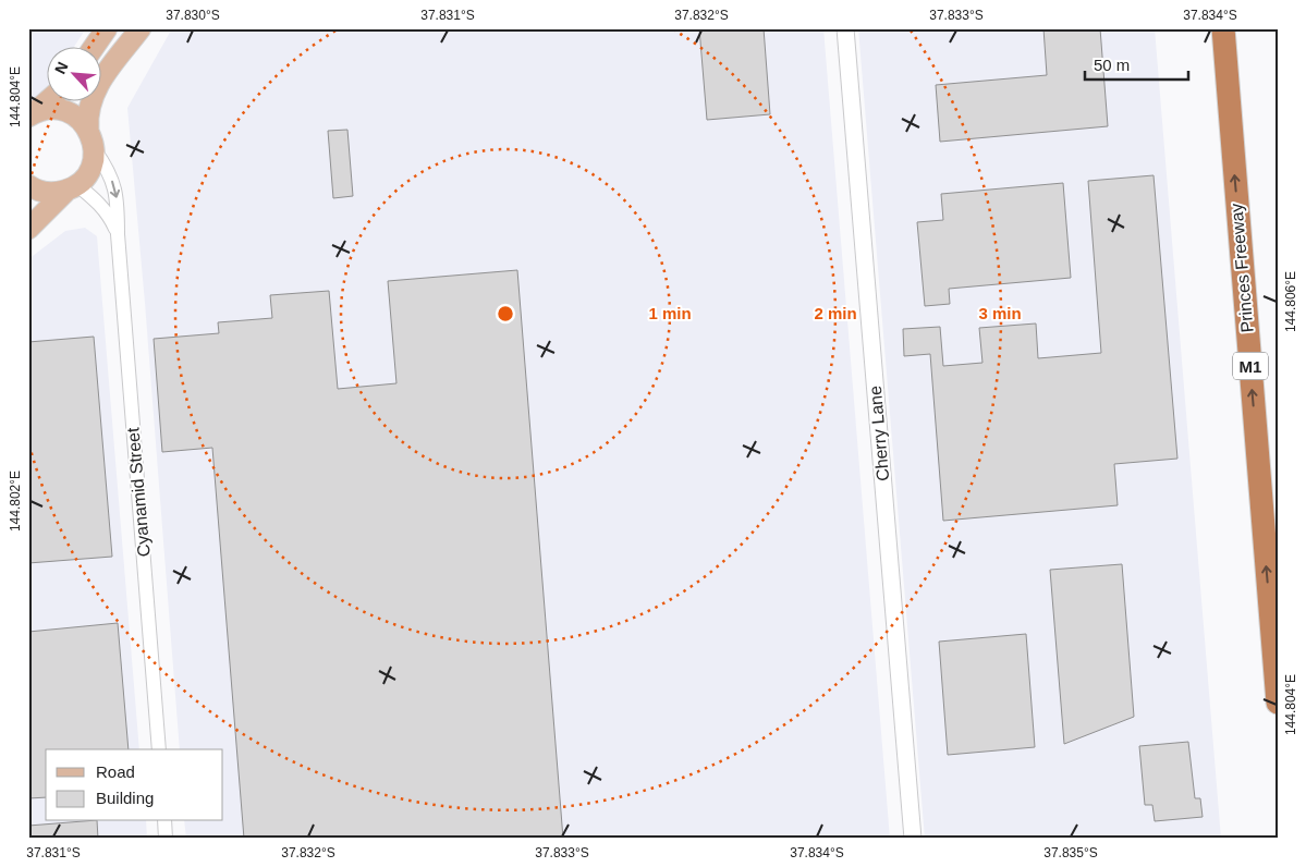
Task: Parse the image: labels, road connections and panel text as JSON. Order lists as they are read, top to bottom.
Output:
{
  "streets": {
    "highway": ["Princes Freeway", "M1"],
    "street": ["Cherry Lane", "Cyanamid Street"]
  },
  "one_way": ["Princes Freeway"],
  "legend": ["Road", "Building"],
  "scale_bar": "50 m",
  "north": "top left",
  "coordinates": [
    "37.830°S",
    "37.831°S",
    "37.832°S",
    "37.833°S",
    "37.834°S",
    "144.804°E",
    "144.806°E",
    "144.802°E",
    "37.835°S"
  ],
  "rings": ["1 min", "2 min", "3 min"]
}
